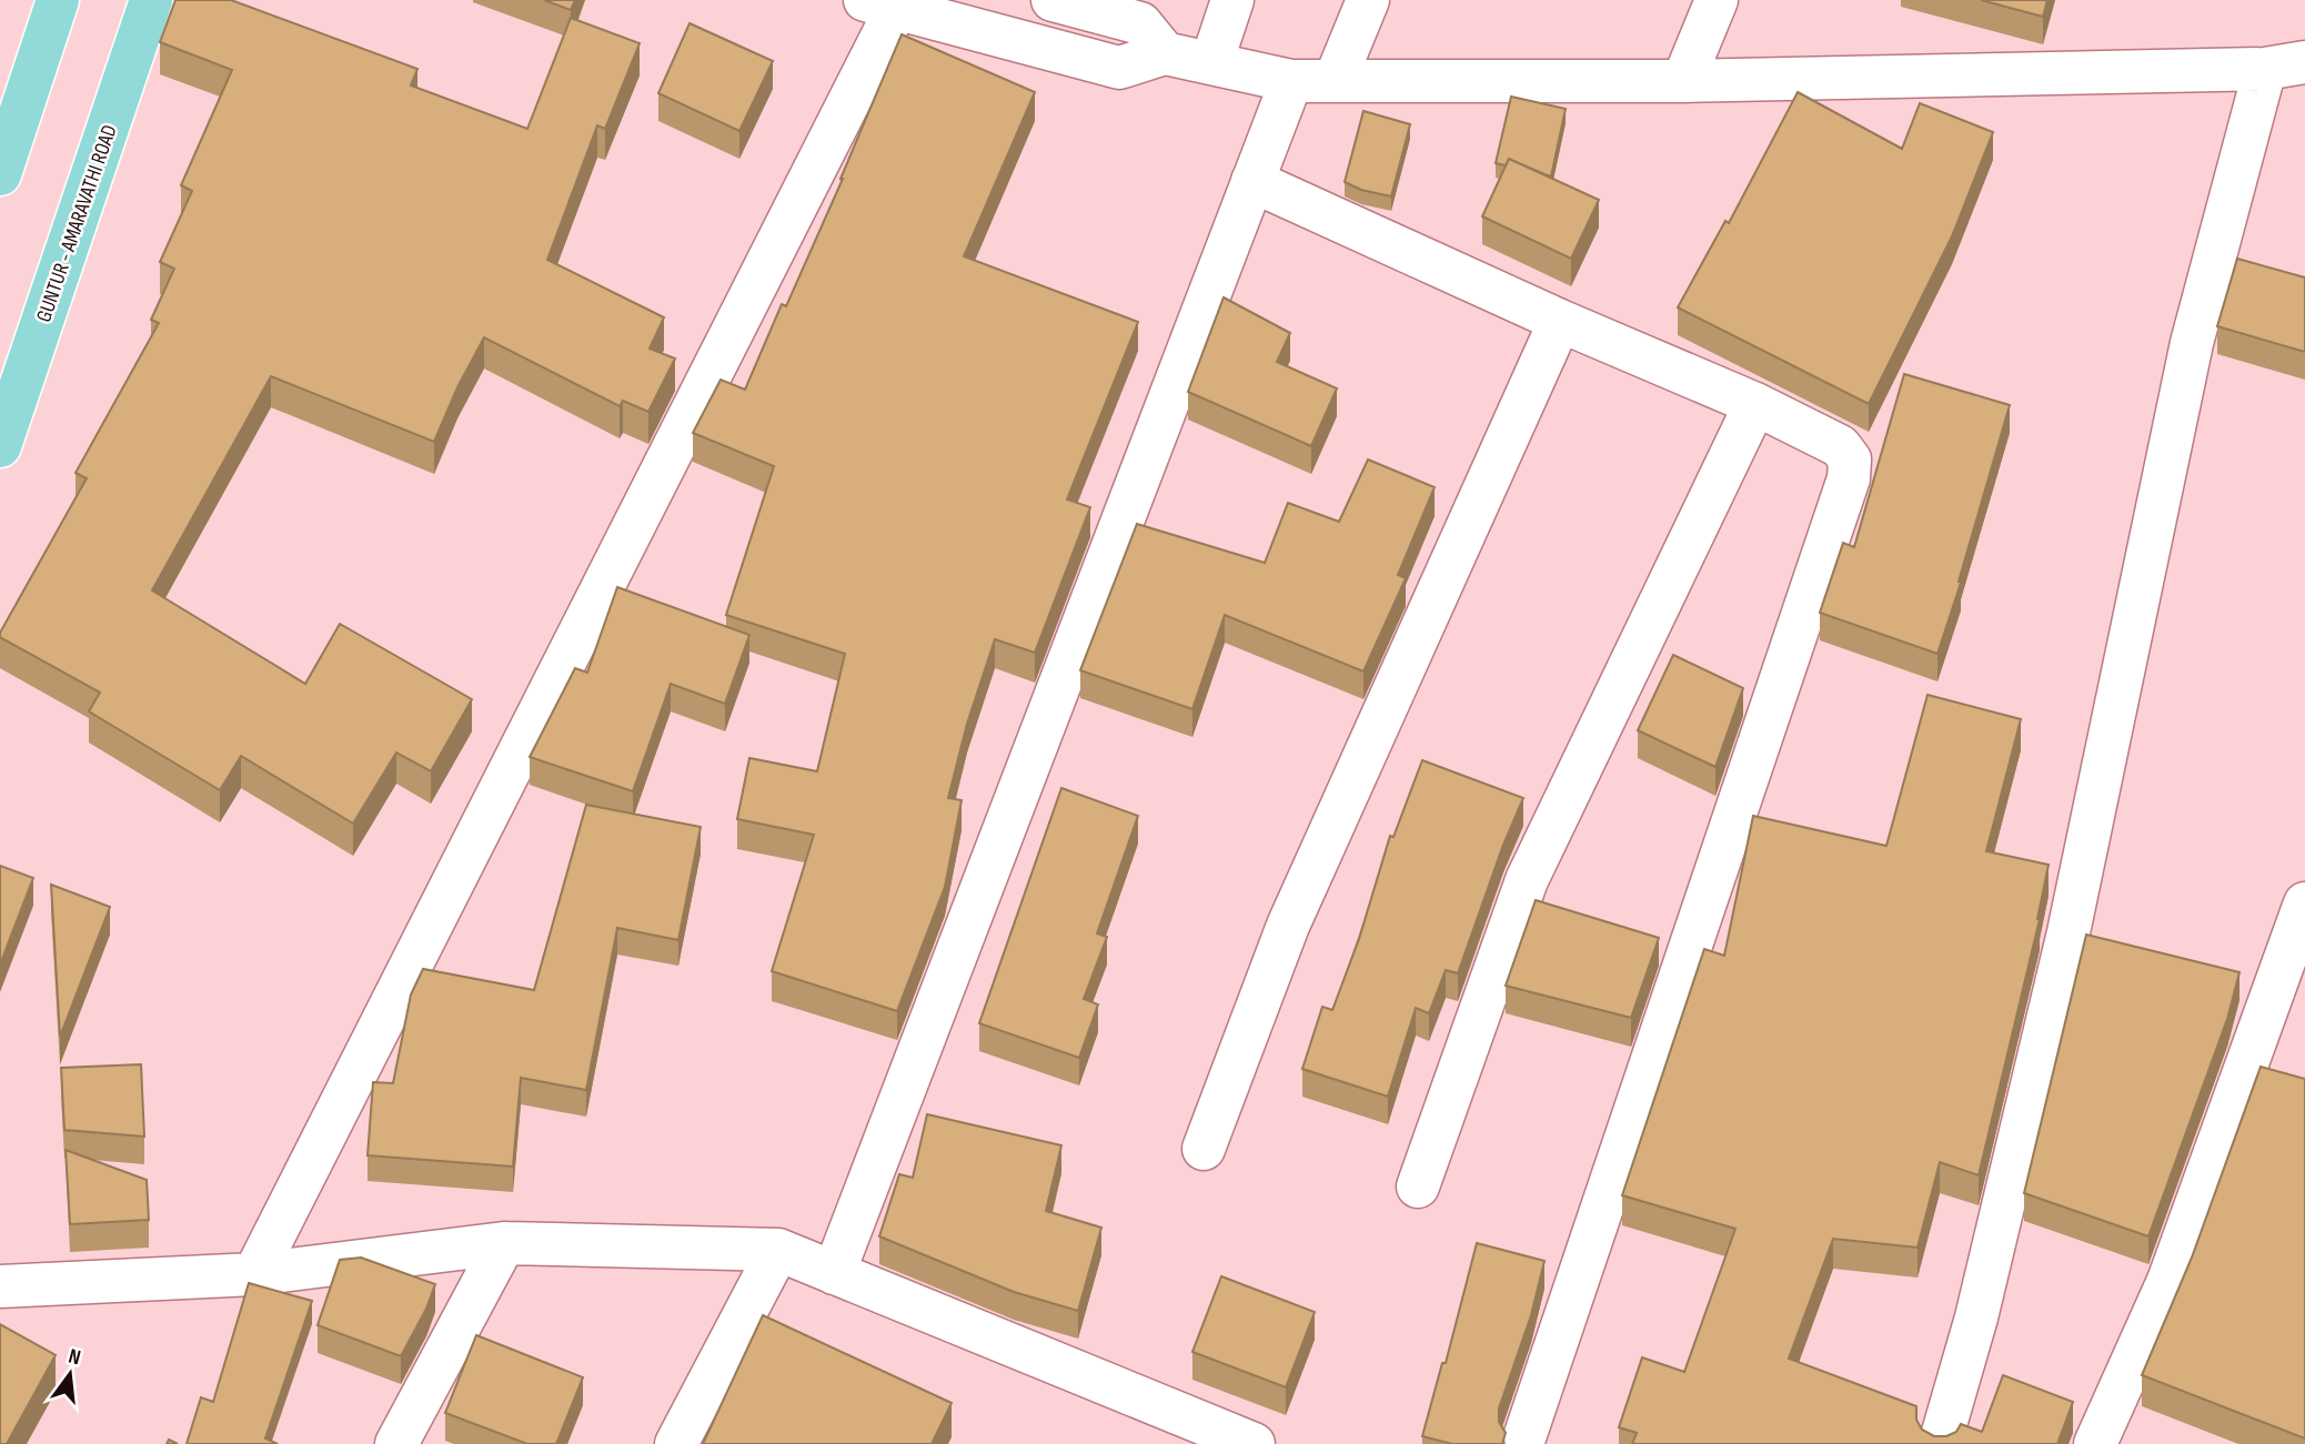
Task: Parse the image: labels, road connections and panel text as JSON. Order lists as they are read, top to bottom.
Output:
{
  "streets": {
    "main road": ["GUNTUR - AMARAVATHI ROAD"]
  },
  "north": "top"
}
